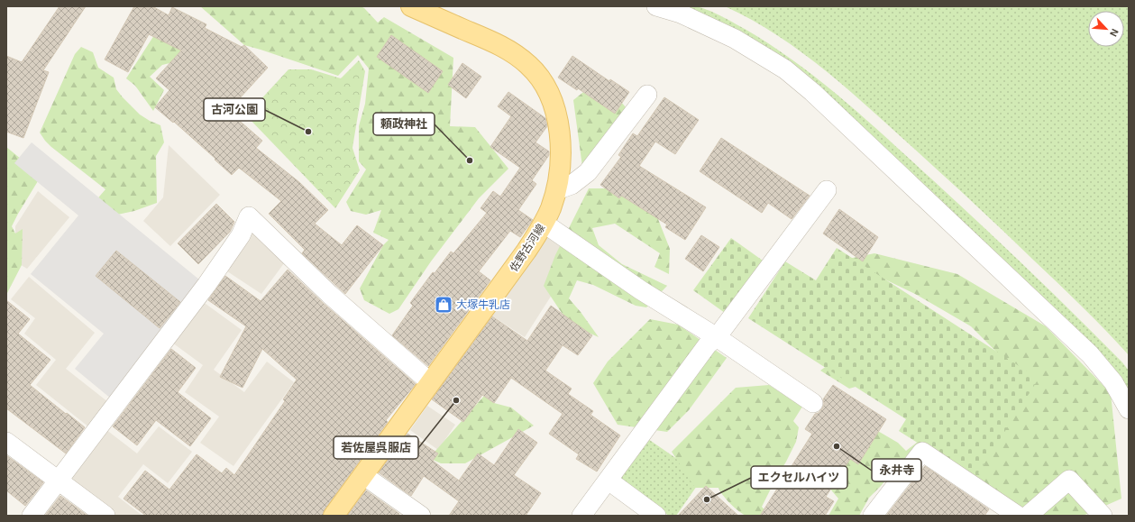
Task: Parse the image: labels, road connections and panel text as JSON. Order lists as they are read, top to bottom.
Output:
{
  "streets": {
    "main road": ["佐野古河線"]
  },
  "places": {
    "other": [
      "古河公園",
      "頼政神社",
      "若佐屋呉服店",
      "永井寺",
      "エクセルハイツ"
    ],
    "shop": ["大塚牛乳店"]
  },
  "north": "bottom right"
}
